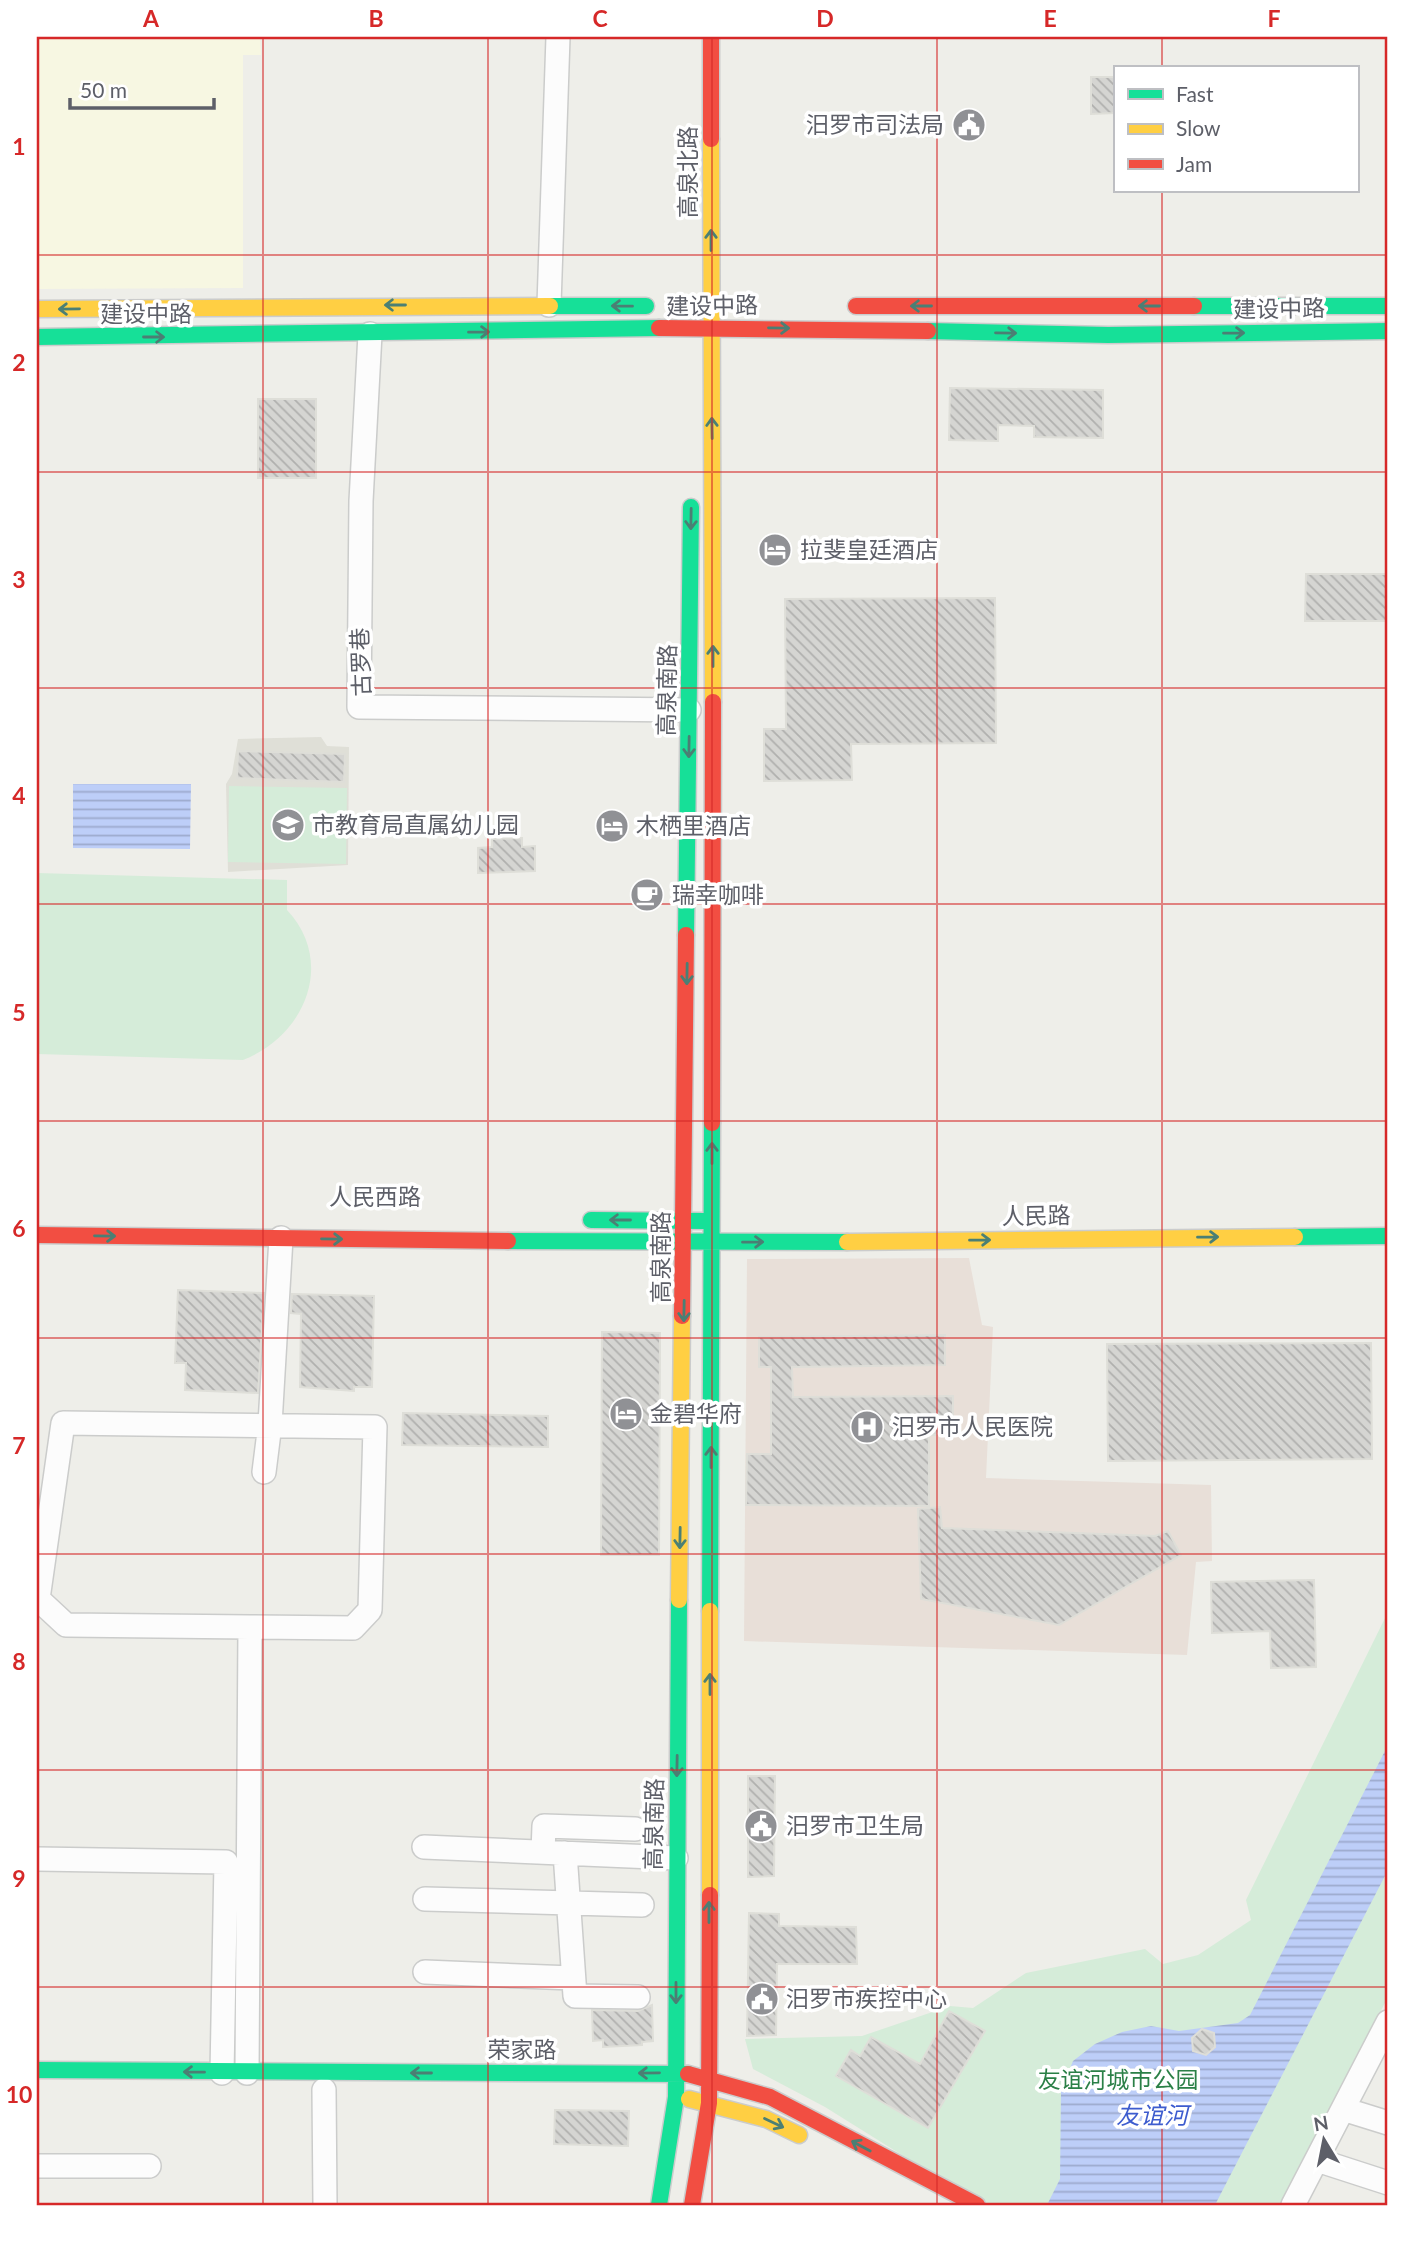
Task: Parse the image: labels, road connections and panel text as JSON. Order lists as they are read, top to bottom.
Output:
{
  "streets": {
    "main road": [
      "高泉北路",
      "建设中路",
      "高泉南路",
      "人民西路",
      "人民路",
      "荣家路"
    ],
    "street": ["古罗巷"]
  },
  "crossings": [
    ["高泉北路", "建设中路"],
    ["高泉北路", "高泉南路"],
    ["建设中路", "古罗巷"],
    ["建设中路", "高泉南路"],
    ["古罗巷", "高泉南路"],
    ["高泉南路", "人民西路"],
    ["高泉南路", "人民路"],
    ["高泉南路", "荣家路"],
    ["人民西路", "人民路"]
  ],
  "one_way": ["高泉北路", "人民路", "荣家路"],
  "water": ["友谊河"],
  "parks": ["友谊河城市公园"],
  "places": {
    "public building": ["汨罗市司法局", "汨罗市卫生局", "汨罗市疾控中心"],
    "hotel": ["拉斐皇廷酒店", "木栖里酒店", "金碧华府"],
    "school or university": ["市教育局直属幼儿园"],
    "cafe": ["瑞幸咖啡"],
    "hospital": ["汨罗市人民医院"]
  },
  "legend": ["Fast", "Slow", "Jam"],
  "scale_bar": "50 m",
  "north": "top",
  "grid": {
    "columns": [
      "A",
      "B",
      "C",
      "D",
      "E",
      "F"
    ],
    "rows": [
      "1",
      "2",
      "3",
      "4",
      "5",
      "6",
      "7",
      "8",
      "9",
      "10"
    ]
  }
}
